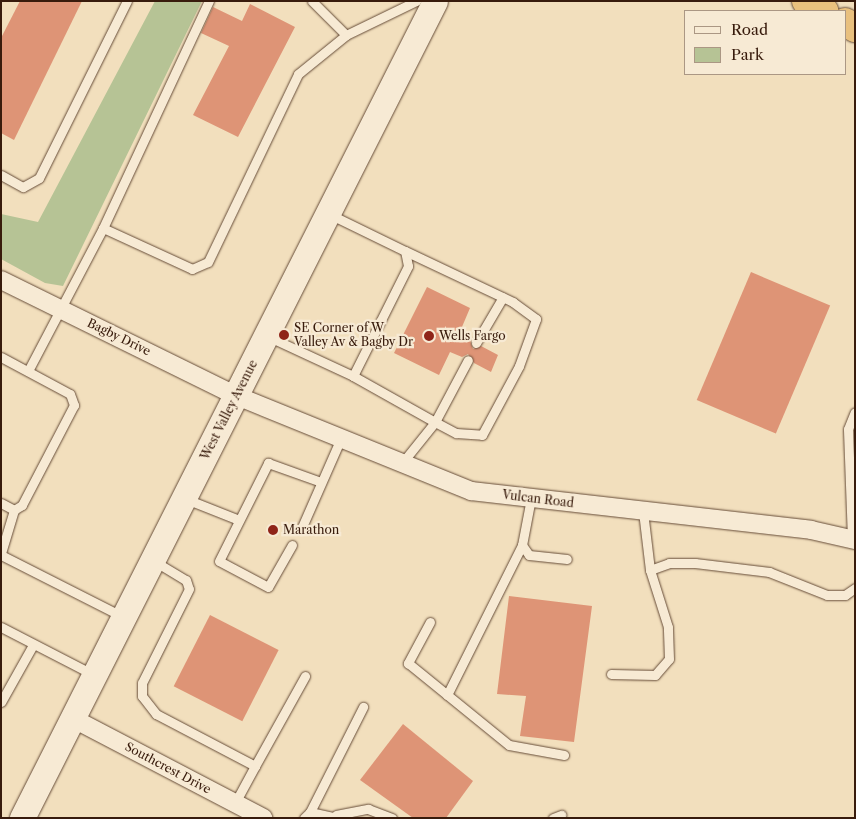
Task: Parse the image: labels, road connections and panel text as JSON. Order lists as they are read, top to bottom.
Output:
{
  "streets": {
    "street": [
      "Bagby Drive",
      "West Valley Avenue",
      "Vulcan Road",
      "Southcrest Drive"
    ]
  },
  "crossings": [
    ["Bagby Drive", "West Valley Avenue"],
    ["Bagby Drive", "Vulcan Road"],
    ["West Valley Avenue", "Vulcan Road"],
    ["West Valley Avenue", "Southcrest Drive"]
  ],
  "places": ["SE Corner of W Valley Av & Bagby Dr", "Wells Fargo", "Marathon"],
  "legend": ["Road", "Park"]
}
